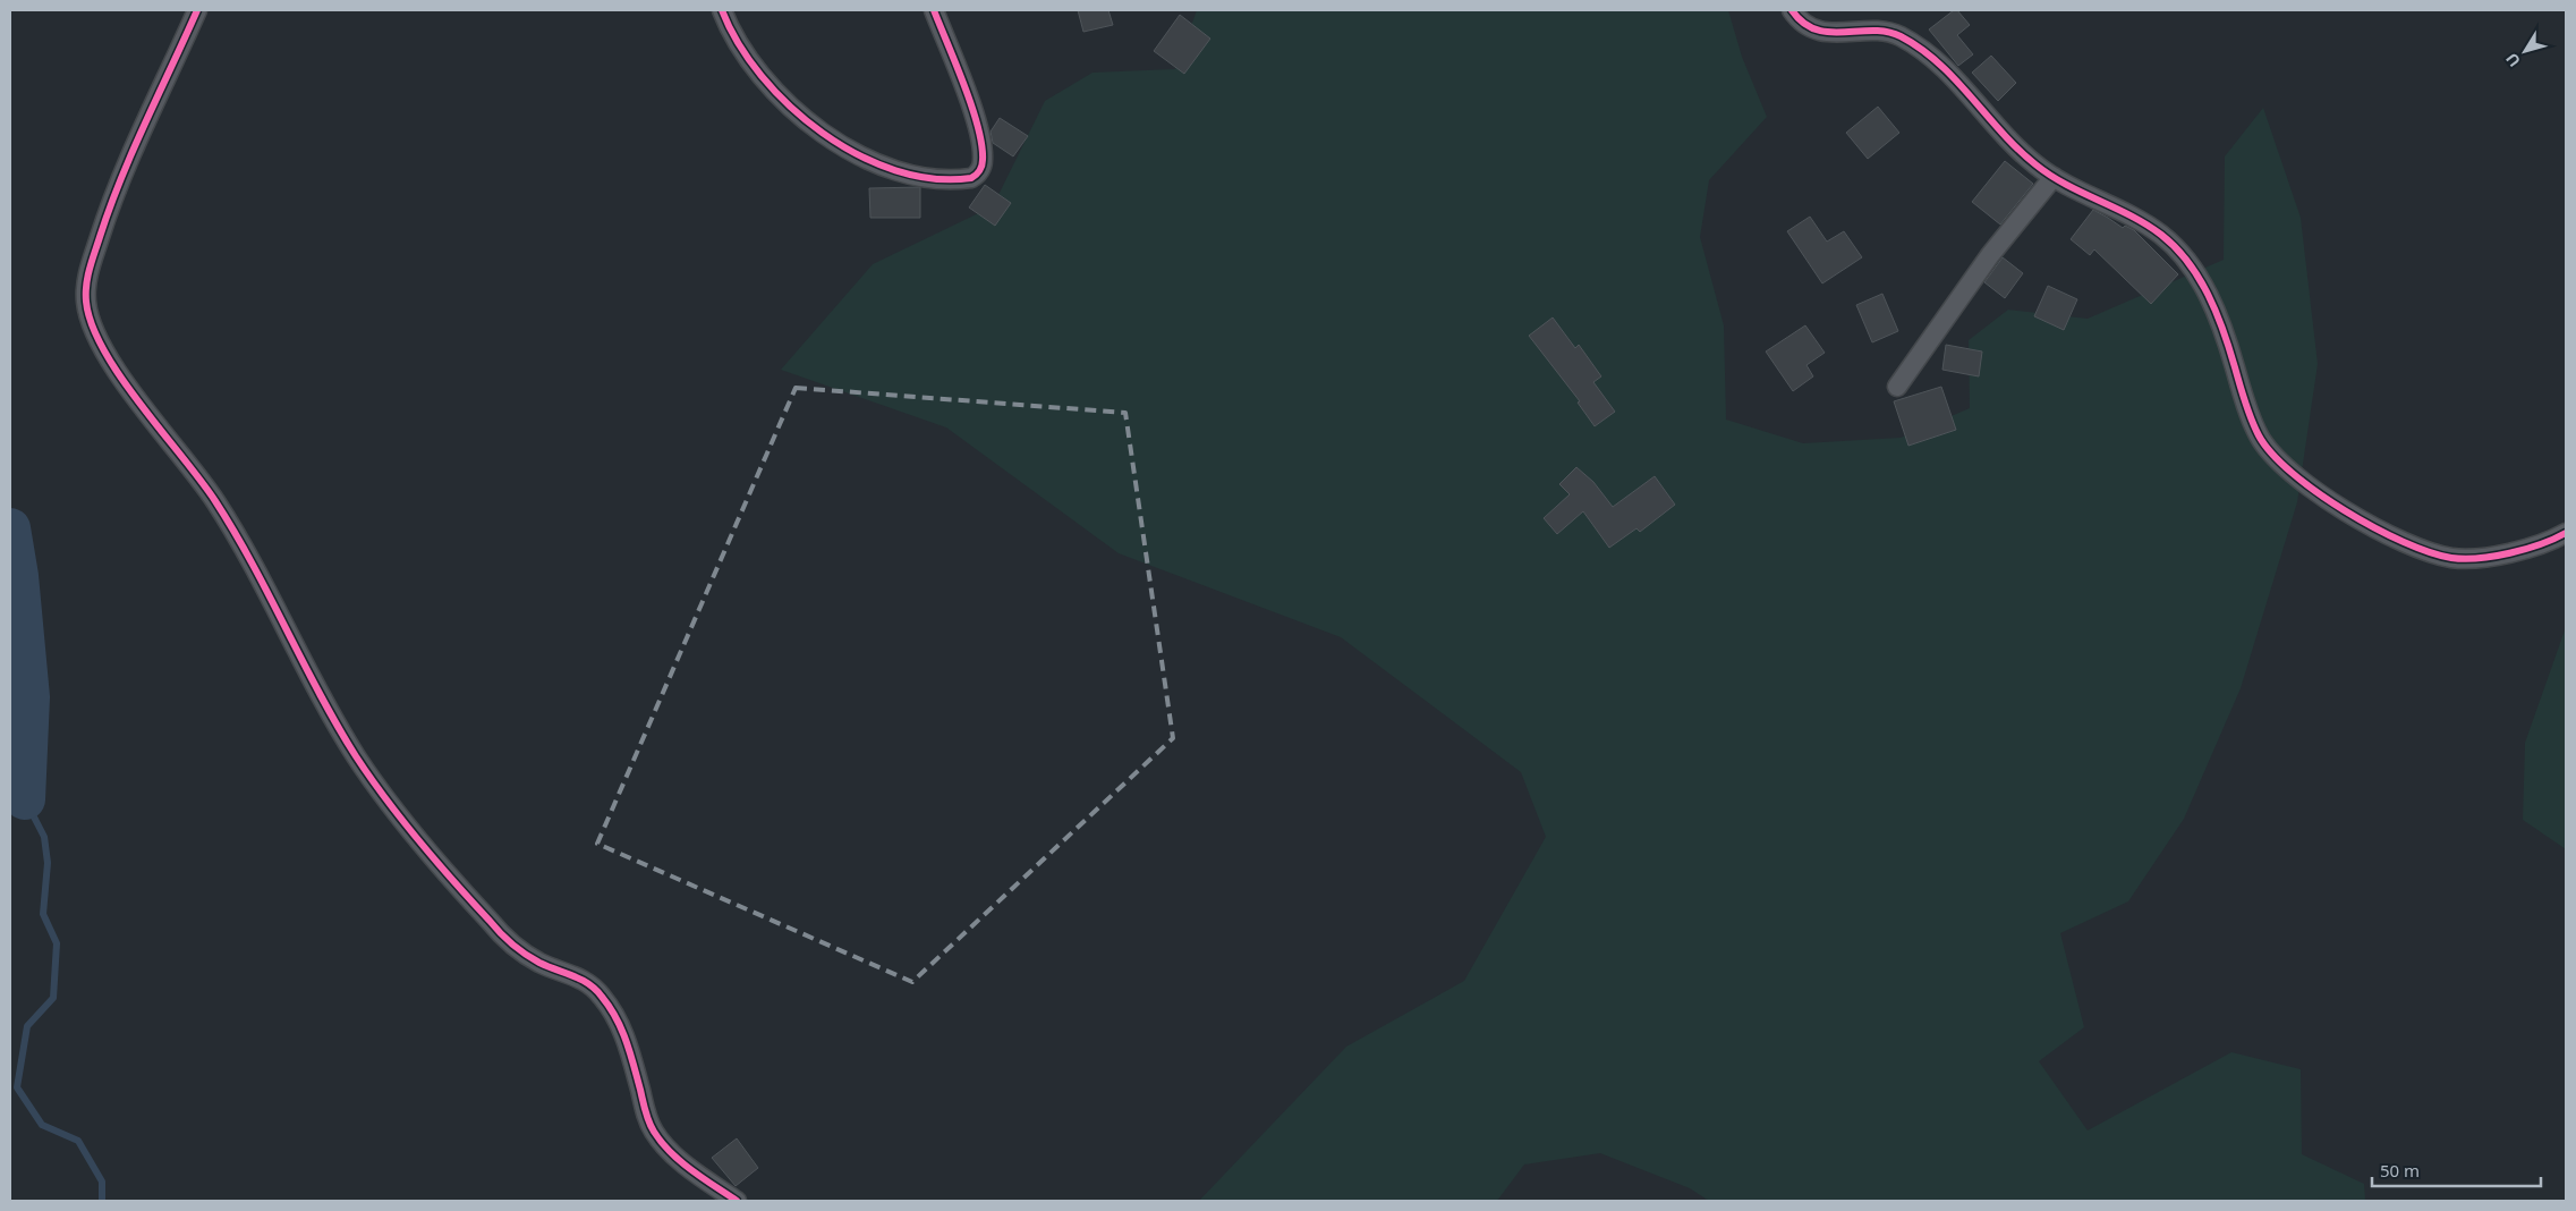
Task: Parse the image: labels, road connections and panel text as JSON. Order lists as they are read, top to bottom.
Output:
{
  "scale_bar": "50 m",
  "north": "bottom left"
}
